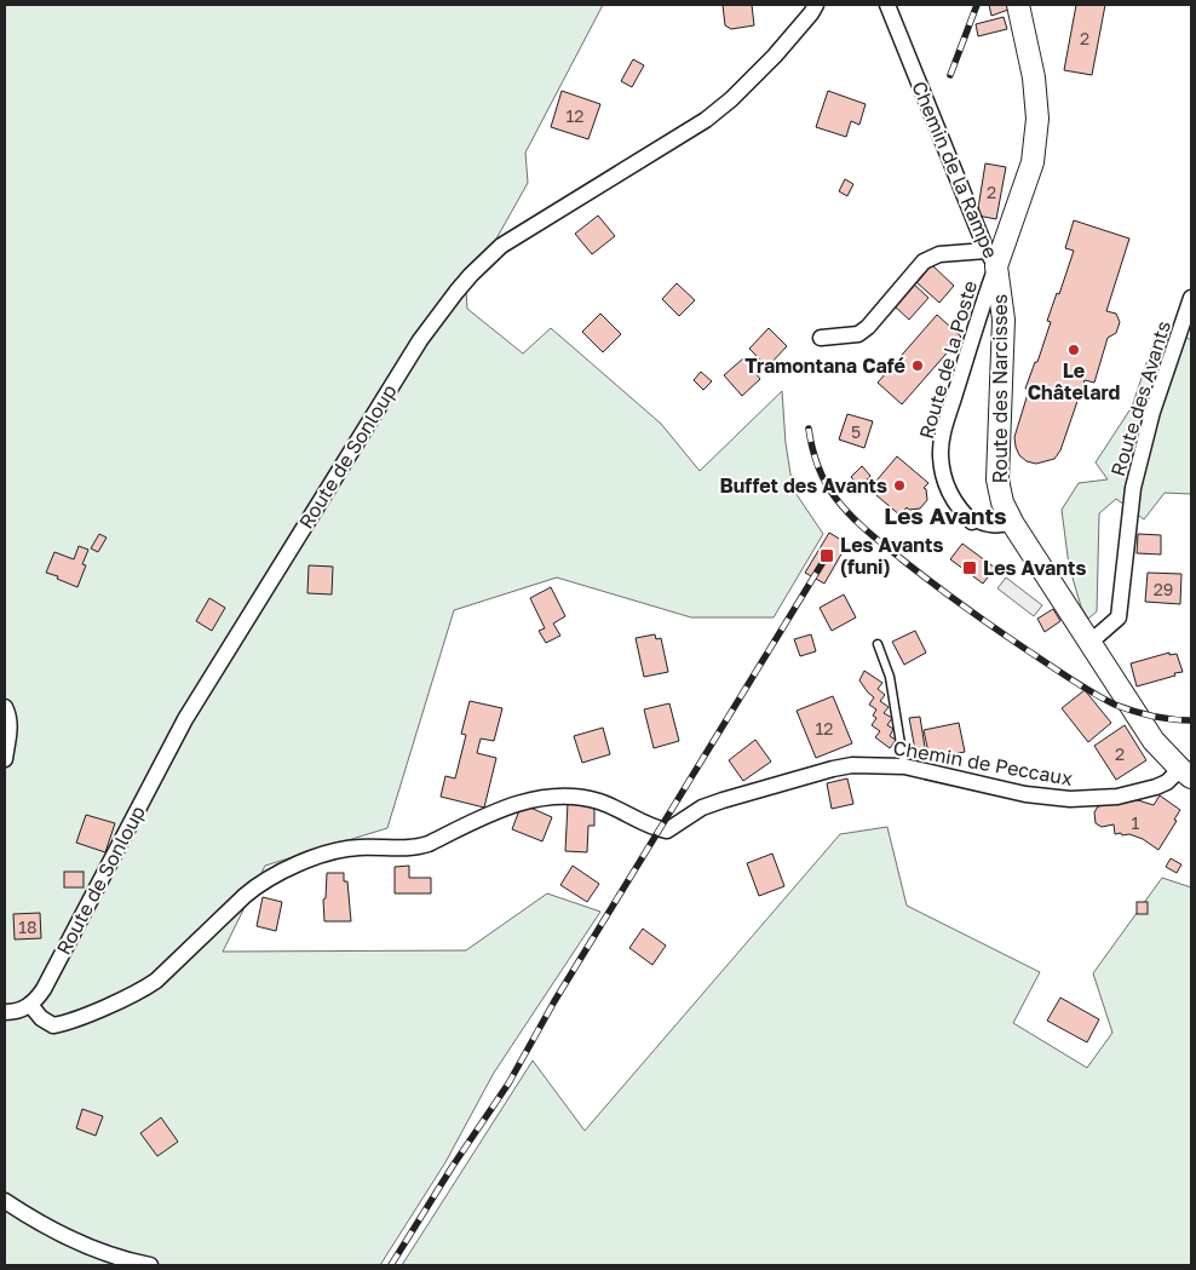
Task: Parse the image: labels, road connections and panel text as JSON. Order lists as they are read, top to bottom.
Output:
{
  "streets": {
    "street": [
      "Chemin de la Rampe",
      "Route de la Poste",
      "Route des Narcisses",
      "Route des Avants",
      "Route de Sonloup",
      "Chemin de Peccaux"
    ]
  },
  "crossings": [
    ["Chemin de la Rampe", "Route de la Poste"],
    ["Chemin de la Rampe", "Route des Narcisses"],
    ["Route de la Poste", "Route des Narcisses"],
    ["Route des Narcisses", "Route des Avants"],
    ["Route des Narcisses", "Chemin de Peccaux"],
    ["Route de Sonloup", "Chemin de Peccaux"]
  ],
  "districts": ["Les Avants"],
  "places": {
    "other": ["Le Châtelard", "Tramontana Café", "Buffet des Avants"],
    "transit": ["Les Avants (funi)", "Les Avants"]
  },
  "house_numbers": [
    "2",
    "12",
    "2",
    "5",
    "29",
    "12",
    "2",
    "1",
    "18"
  ]
}
